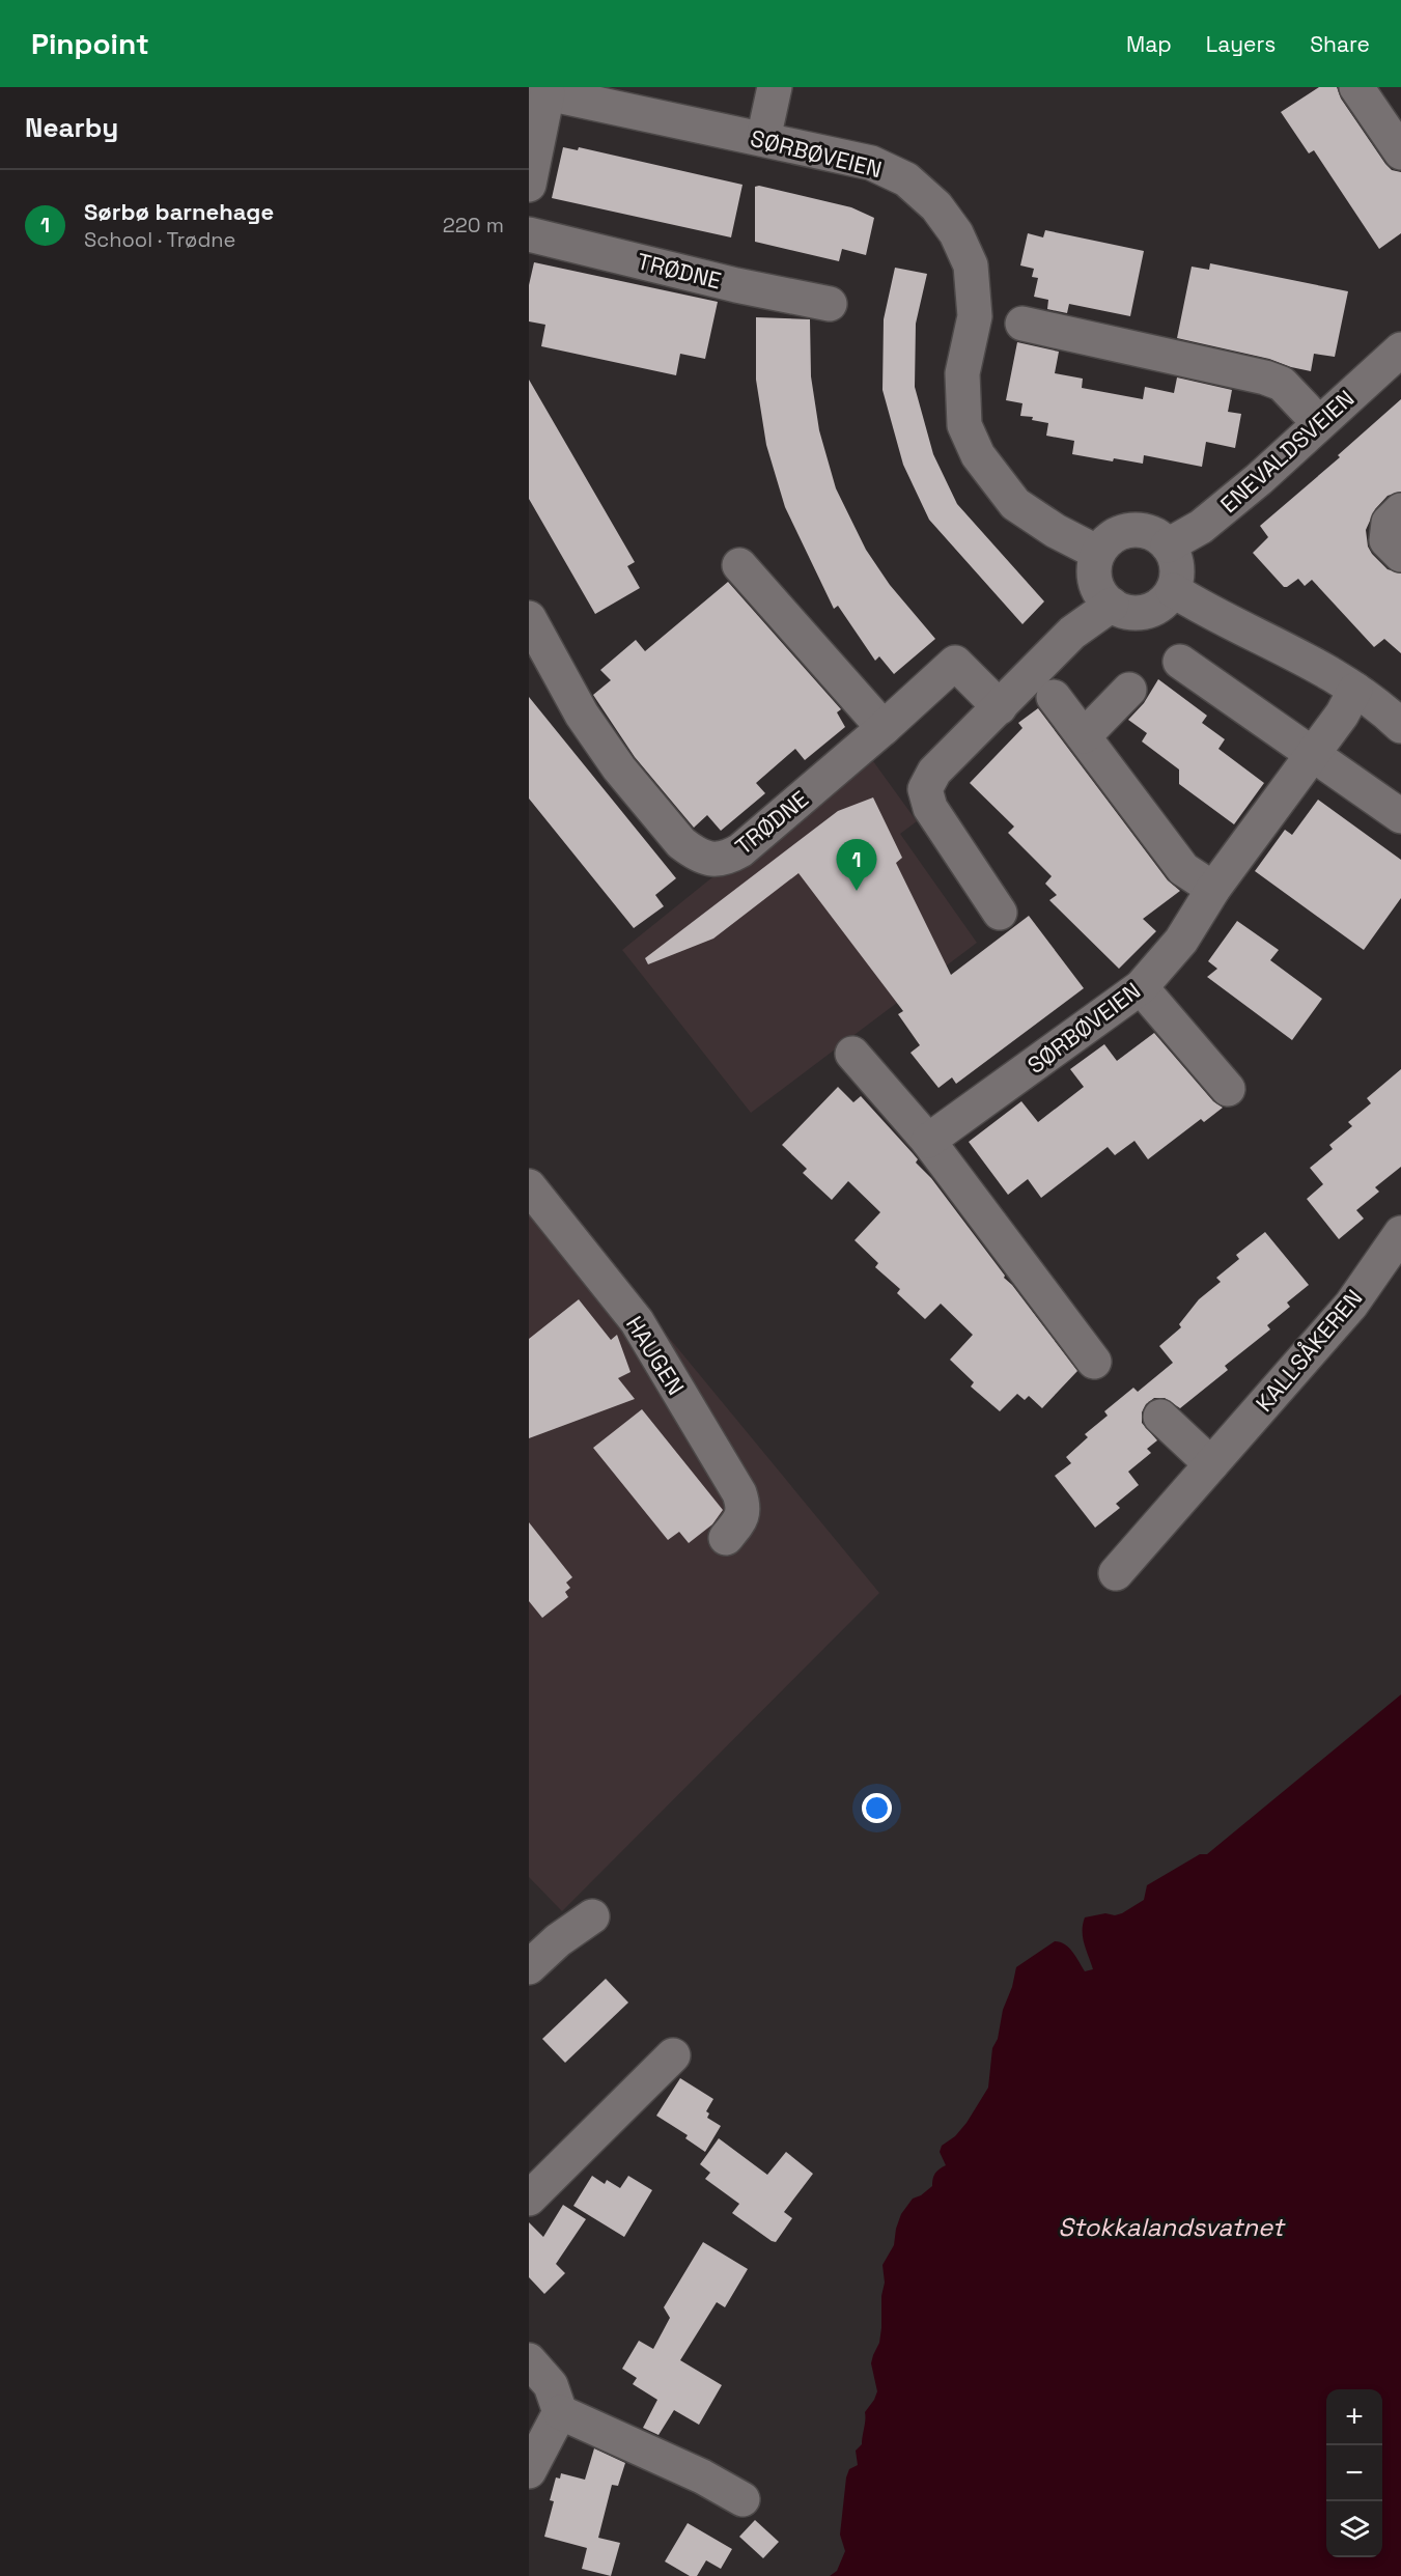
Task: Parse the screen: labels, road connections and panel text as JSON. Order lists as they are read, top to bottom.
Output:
{
  "streets": {
    "street": [
      "SØRBØVEIEN",
      "TRØDNE",
      "ENEVALDSVEIEN",
      "KALLSÅKEREN",
      "HAUGEN"
    ]
  },
  "crossings": [
    ["SØRBØVEIEN", "ENEVALDSVEIEN"]
  ],
  "water": ["Stokkalandsvatnet"],
  "page": {
    "header": "Pinpoint",
    "nav": ["Map", "Layers", "Share"],
    "heading": "Nearby",
    "list": [
      {
        "mark": "1",
        "name": "Sørbø barnehage",
        "note": "School · Trødne",
        "value": "220 m"
      }
    ],
    "pins": "1",
    "map_buttons": ["+", "−"]
  }
}
